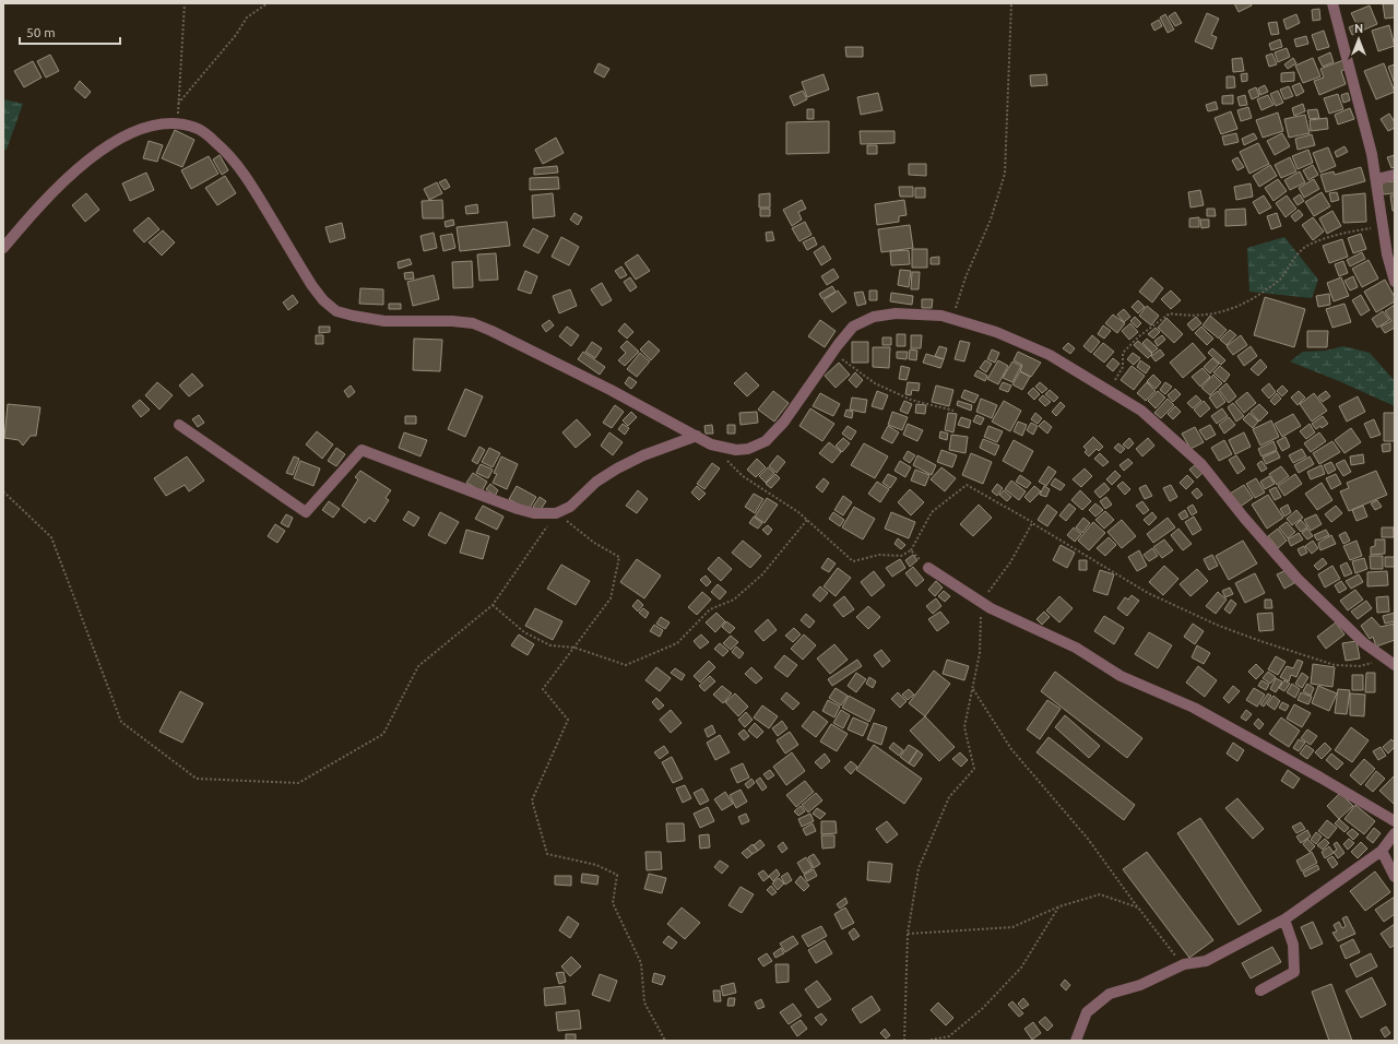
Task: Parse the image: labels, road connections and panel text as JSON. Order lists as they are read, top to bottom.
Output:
{
  "scale_bar": "50 m",
  "north": "top"
}
